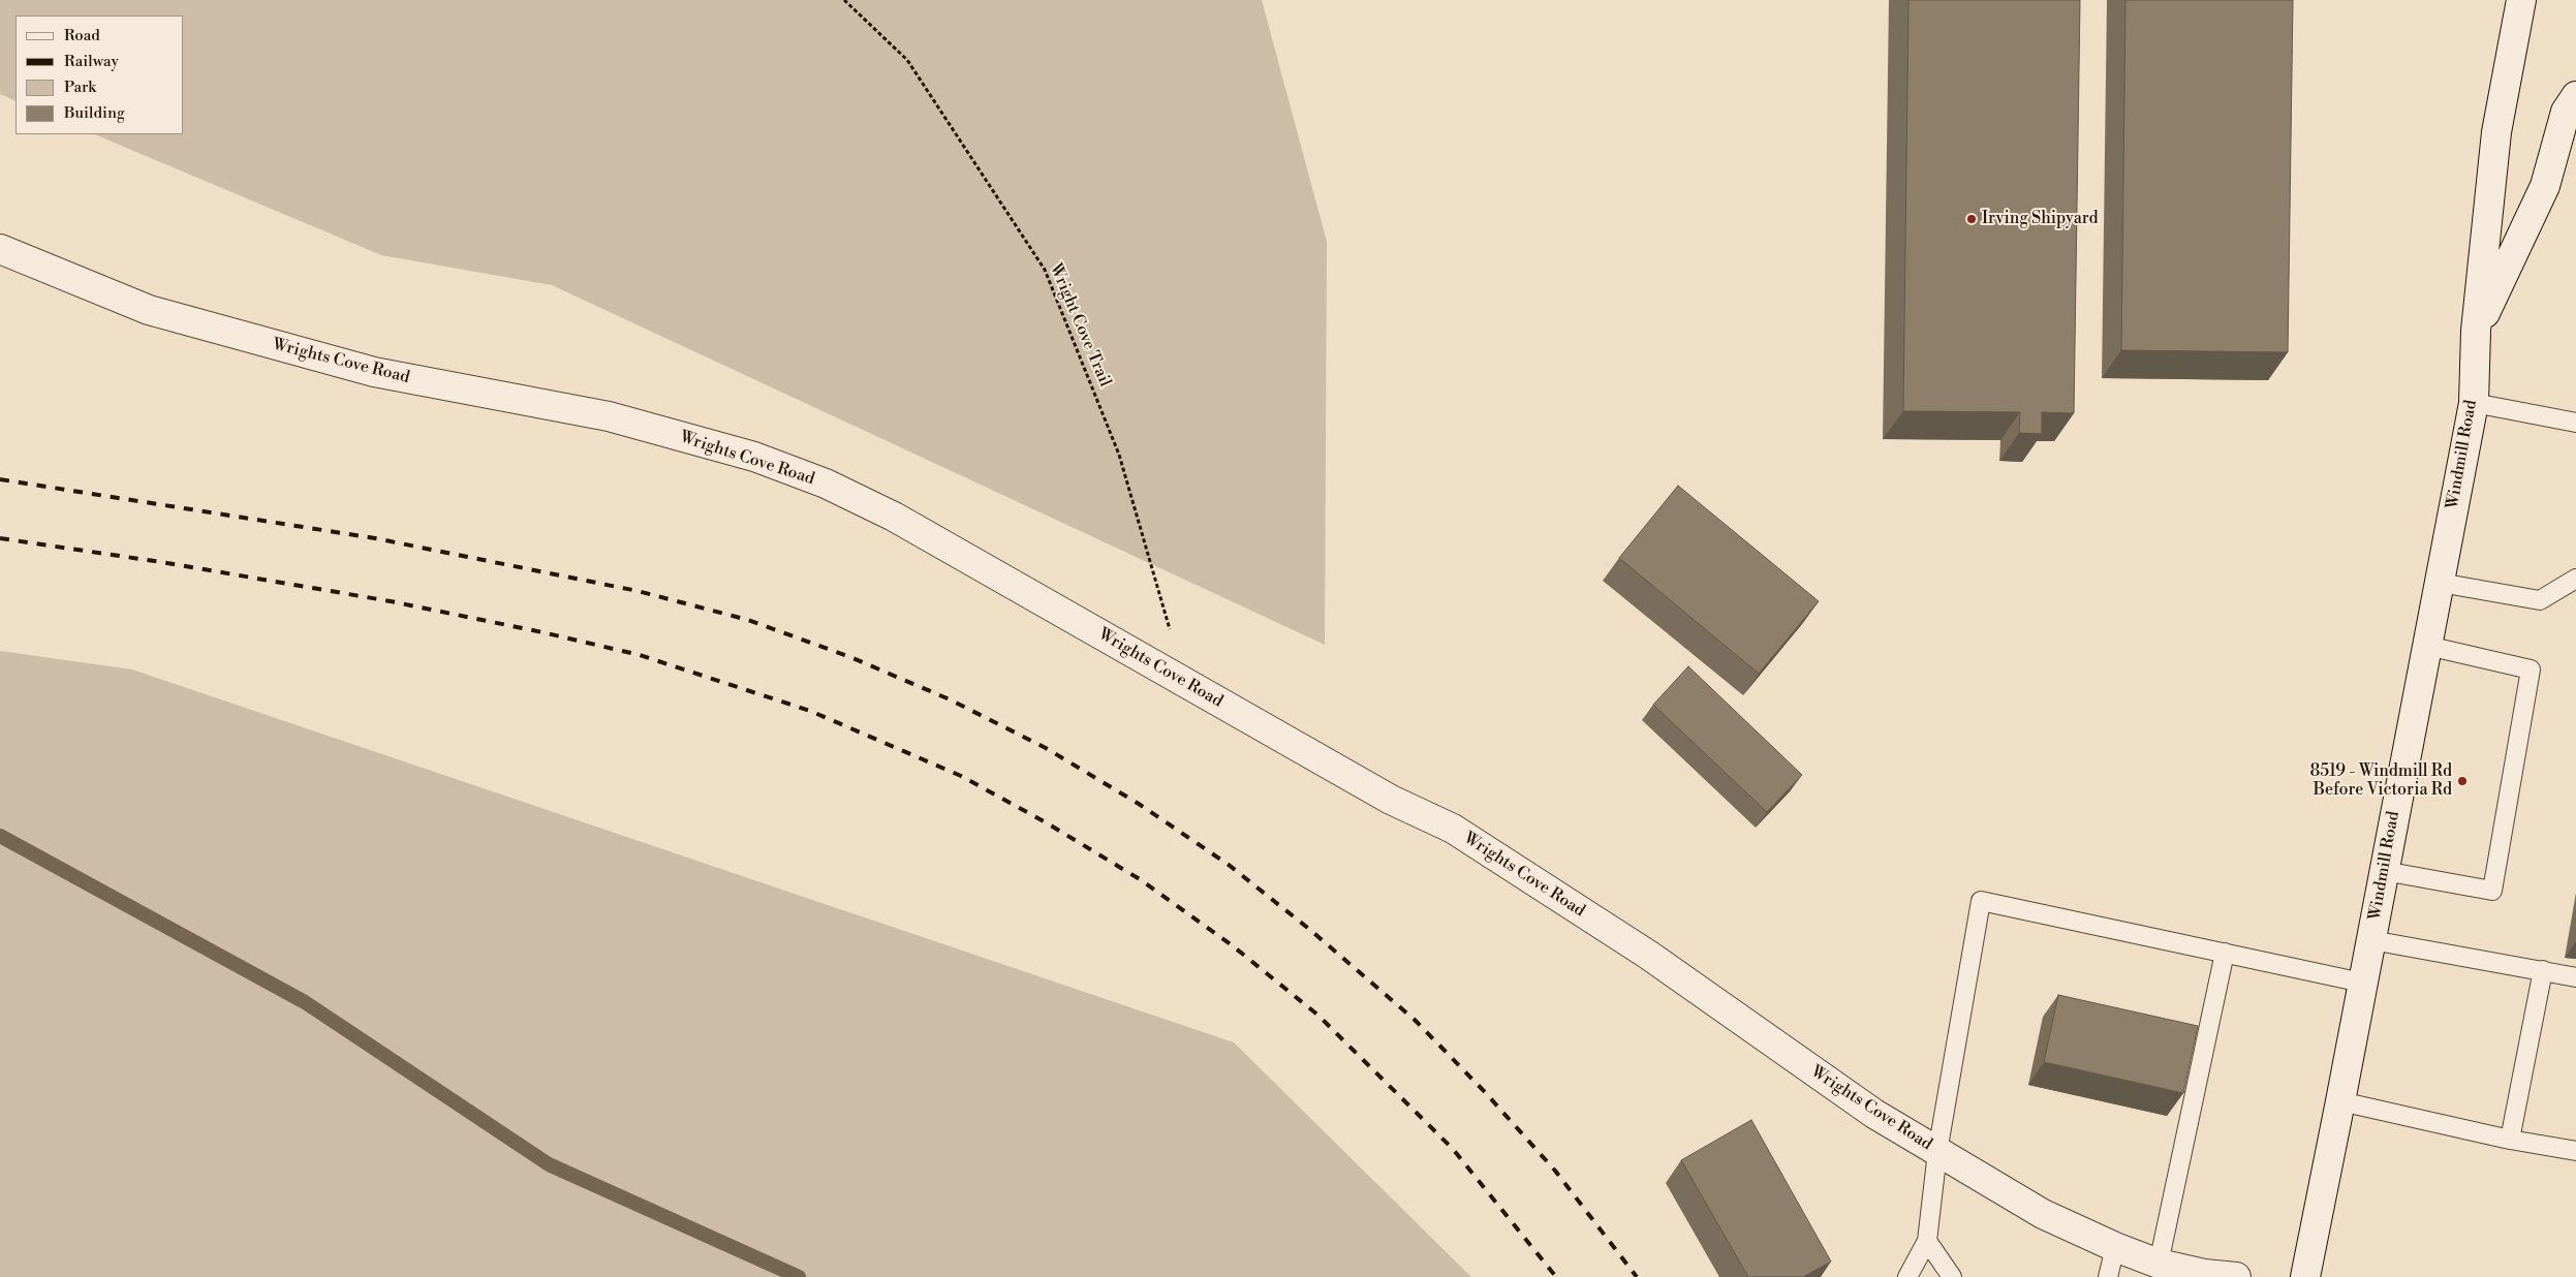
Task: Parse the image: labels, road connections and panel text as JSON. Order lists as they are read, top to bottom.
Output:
{
  "streets": {
    "street": ["Wrights Cove Road", "Windmill Road"],
    "path": ["Wright Cove Trail"]
  },
  "crossings": [
    ["Wright Cove Trail", "Wrights Cove Road"]
  ],
  "places": ["Irving Shipyard", "8519 - Windmill Rd Before Victoria Rd"],
  "legend": [
    "Road",
    "Railway",
    "Park",
    "Building"
  ]
}
